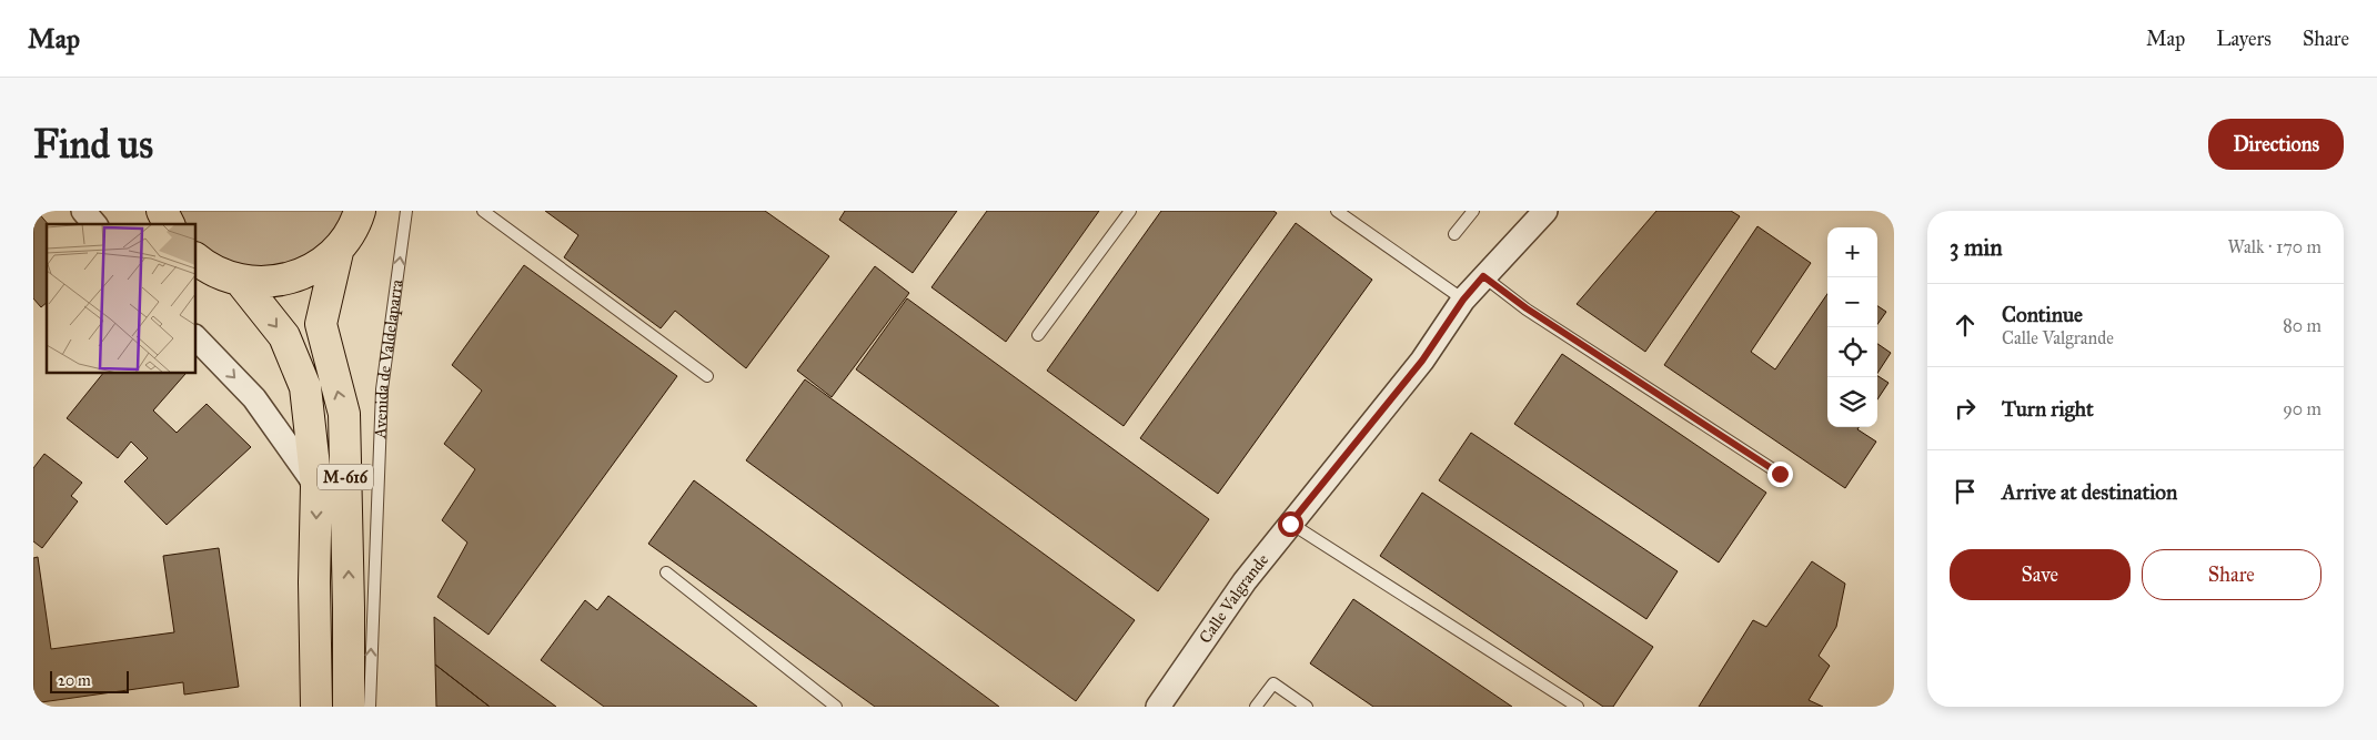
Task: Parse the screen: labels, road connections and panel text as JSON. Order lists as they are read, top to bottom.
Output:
{
  "streets": {
    "highway": ["M-616"],
    "street": ["Calle Valgrande"],
    "lane": ["Avenida de Valdelaparra"]
  },
  "one_way": ["Avenida de Valdelaparra"],
  "scale_bar": "20 m",
  "page": {
    "header": "Map",
    "nav": ["Map", "Layers", "Share"],
    "buttons": [
      "Directions",
      ["Save", "Share"]
    ],
    "title": "Find us",
    "heading": ["3 min", "Walk · 170 m"],
    "map_buttons": ["+", "−"],
    "list": [
      ["Continue", "Calle Valgrande", "80 m"],
      ["Turn right", "90 m"],
      "Arrive at destination"
    ],
    "scale": "20 m"
  }
}
